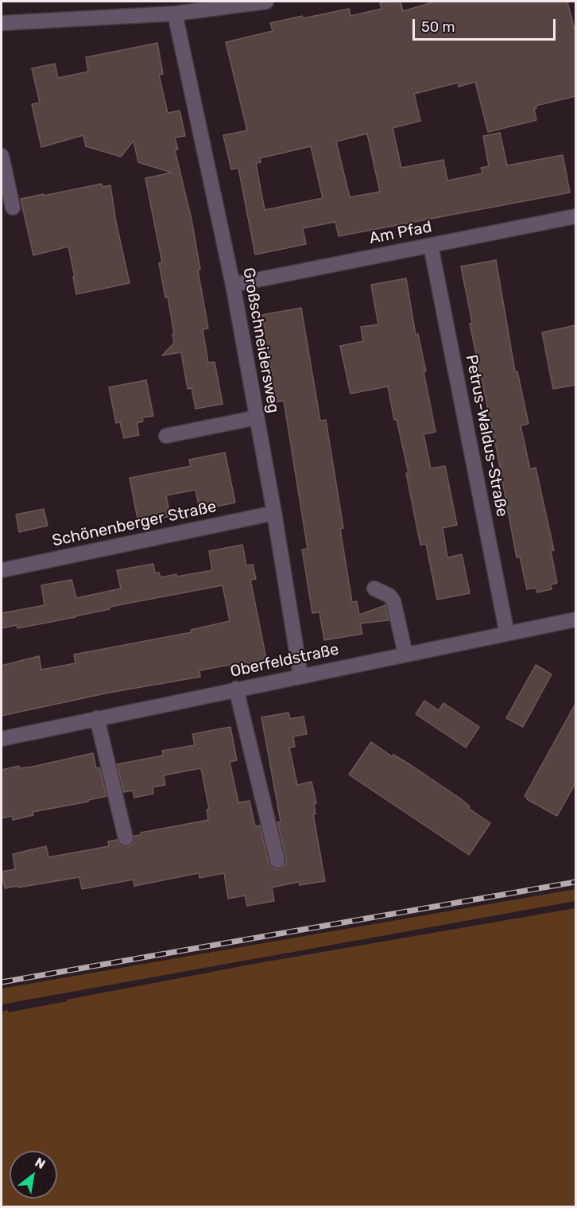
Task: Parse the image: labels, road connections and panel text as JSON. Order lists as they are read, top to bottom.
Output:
{
  "streets": {
    "street": [
      "Am Pfad",
      "Großschneidersweg",
      "Petrus-Waldus-Straße",
      "Schönenberger Straße",
      "Oberfeldstraße"
    ]
  },
  "crossings": [
    ["Am Pfad", "Großschneidersweg"],
    ["Am Pfad", "Petrus-Waldus-Straße"],
    ["Großschneidersweg", "Schönenberger Straße"],
    ["Großschneidersweg", "Oberfeldstraße"],
    ["Petrus-Waldus-Straße", "Oberfeldstraße"]
  ],
  "scale_bar": "50 m",
  "north": "top right"
}
